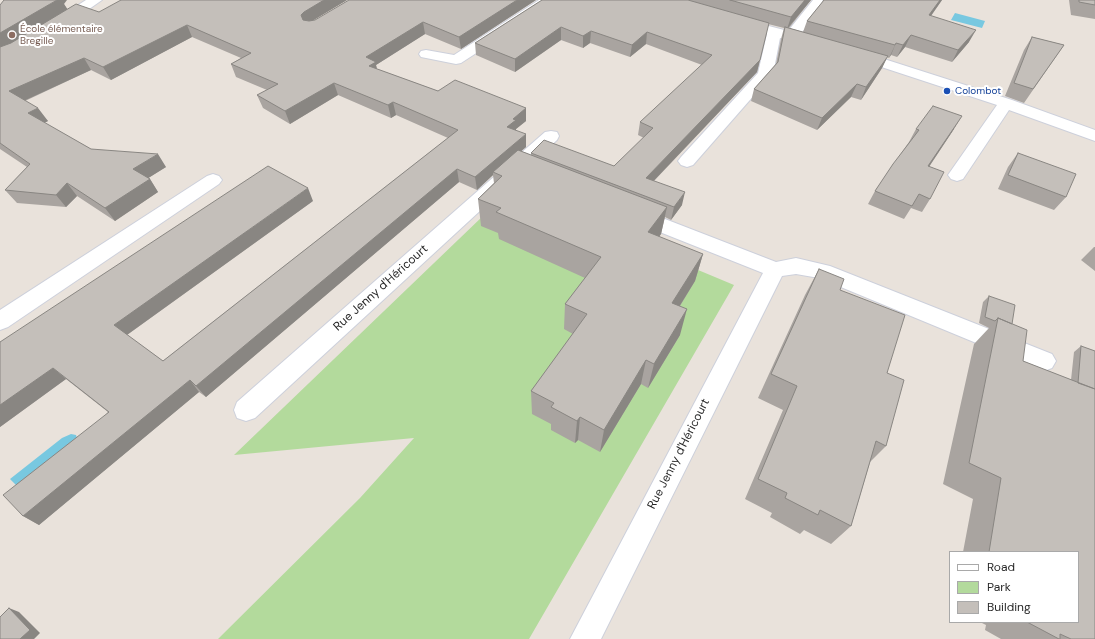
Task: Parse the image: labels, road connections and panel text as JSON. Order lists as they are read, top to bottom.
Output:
{
  "streets": {
    "street": ["Rue Jenny d'Héricourt"]
  },
  "places": ["École élémentaire Bregille", "Colombot"],
  "legend": ["Road", "Park", "Building"]
}
